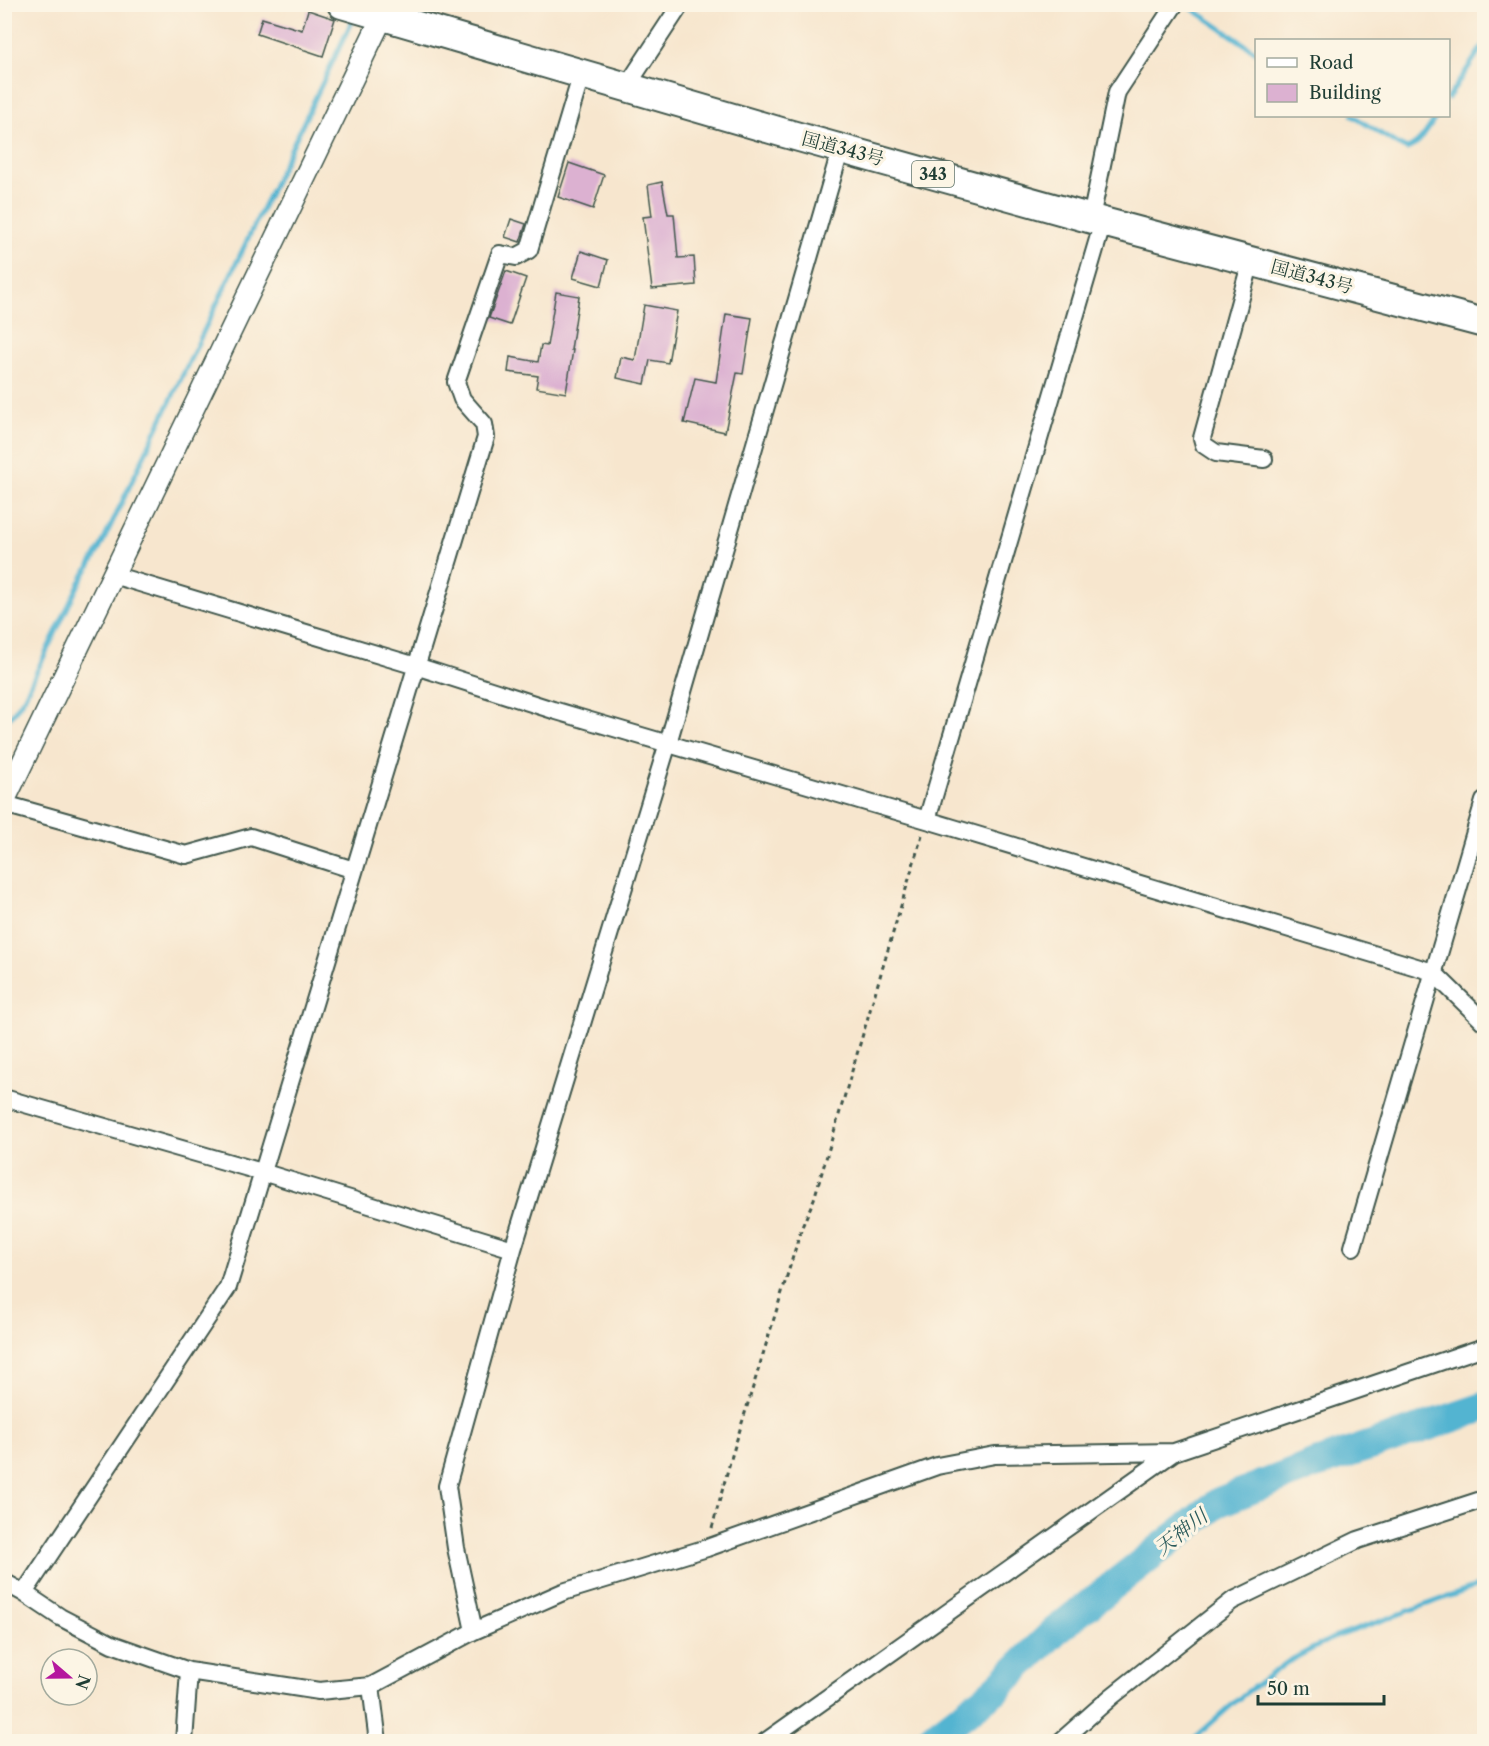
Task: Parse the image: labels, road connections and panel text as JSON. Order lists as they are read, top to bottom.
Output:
{
  "streets": {
    "highway": ["国道343号", "343"]
  },
  "water": ["天神川"],
  "legend": ["Road", "Building"],
  "scale_bar": "50 m",
  "north": "right"
}
